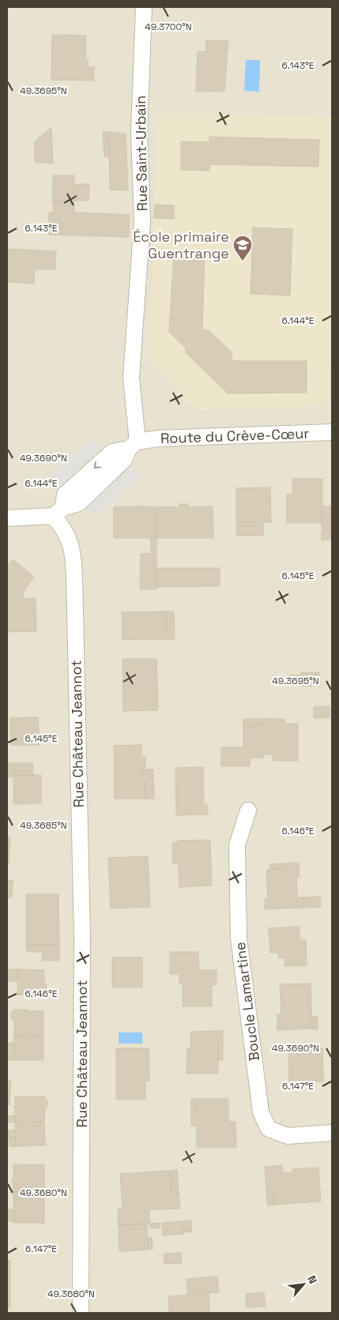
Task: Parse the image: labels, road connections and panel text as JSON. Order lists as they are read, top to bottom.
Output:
{
  "streets": {
    "street": [
      "Rue Saint-Urbain",
      "Route du Crève-Cœur",
      "Rue Château Jeannot",
      "Boucle Lamartine"
    ]
  },
  "crossings": [
    ["Rue Saint-Urbain", "Route du Crève-Cœur"]
  ],
  "places": {
    "school or university": ["École primaire Guentrange"]
  },
  "north": "top right",
  "coordinates": [
    "49.3700°N",
    "6.143°E",
    "49.3695°N",
    "6.144°E",
    "49.3690°N",
    "6.145°E",
    "49.3685°N",
    "6.146°E",
    "6.147°E",
    "49.3680°N"
  ]
}
